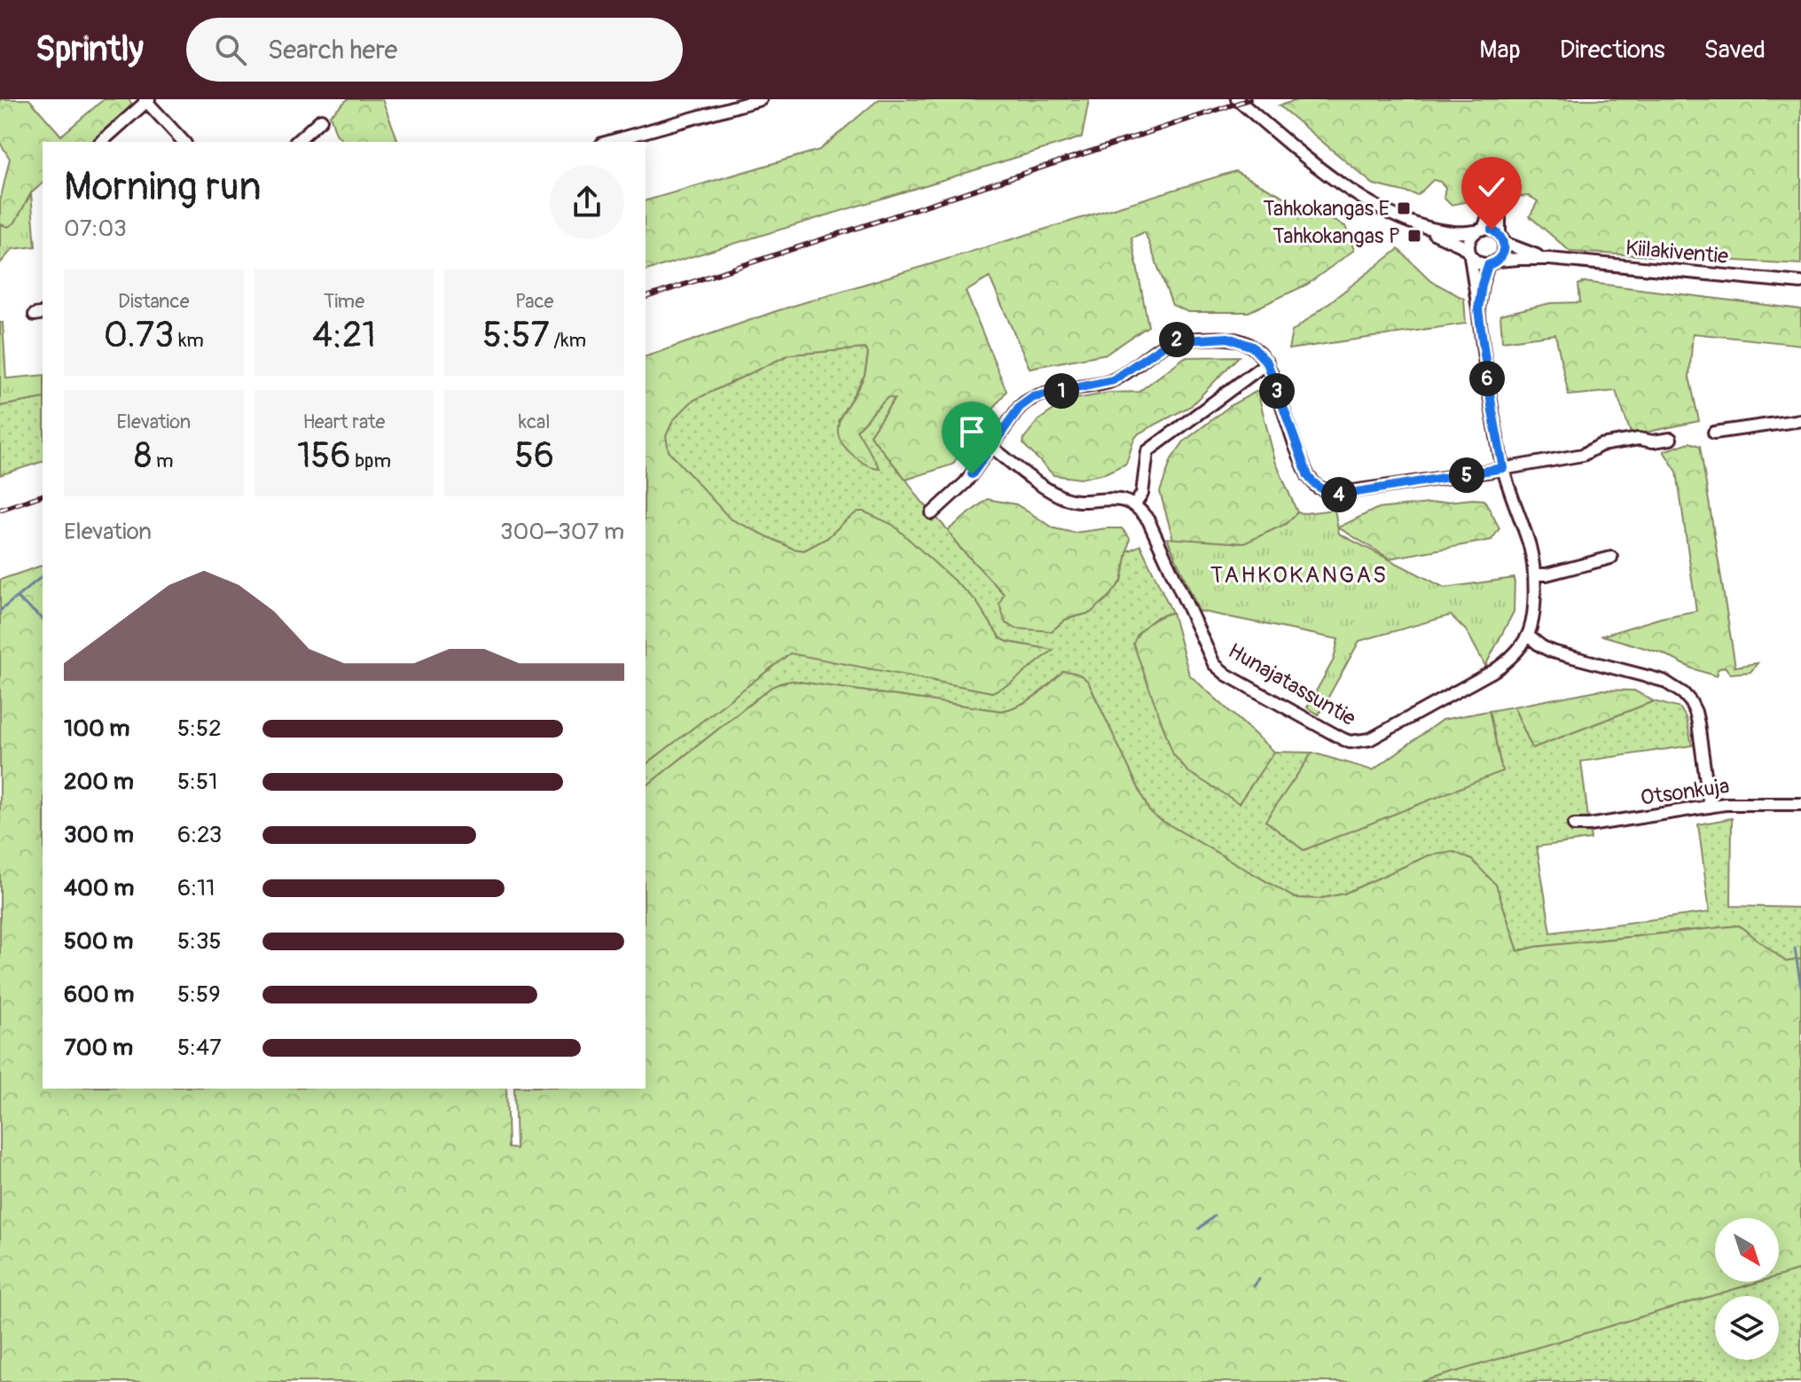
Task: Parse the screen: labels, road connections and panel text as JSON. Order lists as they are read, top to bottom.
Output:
{
  "streets": {
    "street": ["Kiilakiventie", "Hunajatassuntie", "Otsonkuja"]
  },
  "districts": ["TAHKOKANGAS"],
  "places": {
    "transit": ["Tahkokangas E", "Tahkokangas P"]
  },
  "north": "bottom right",
  "page": {
    "header": "Sprintly",
    "search": "Search here",
    "nav": ["Map", "Directions", "Saved"],
    "heading": ["Morning run", "07:03"],
    "stats": [
      ["Distance", "0.73 km"],
      ["Time", "4:21"],
      ["Pace", "5:57 /km"],
      ["Elevation", "8 m"],
      ["Heart rate", "156 bpm"],
      ["kcal", "56"]
    ],
    "pins": [
      "2",
      "6",
      "1",
      "3",
      "5",
      "4"
    ],
    "chart": ["Elevation", "300–307 m"],
    "list": [
      {
        "name": "100 m",
        "note": "5:52"
      },
      {
        "name": "200 m",
        "note": "5:51"
      },
      {
        "name": "300 m",
        "note": "6:23"
      },
      {
        "name": "400 m",
        "note": "6:11"
      },
      {
        "name": "500 m",
        "note": "5:35"
      },
      {
        "name": "600 m",
        "note": "5:59"
      },
      {
        "name": "700 m",
        "note": "5:47"
      }
    ]
  }
}
